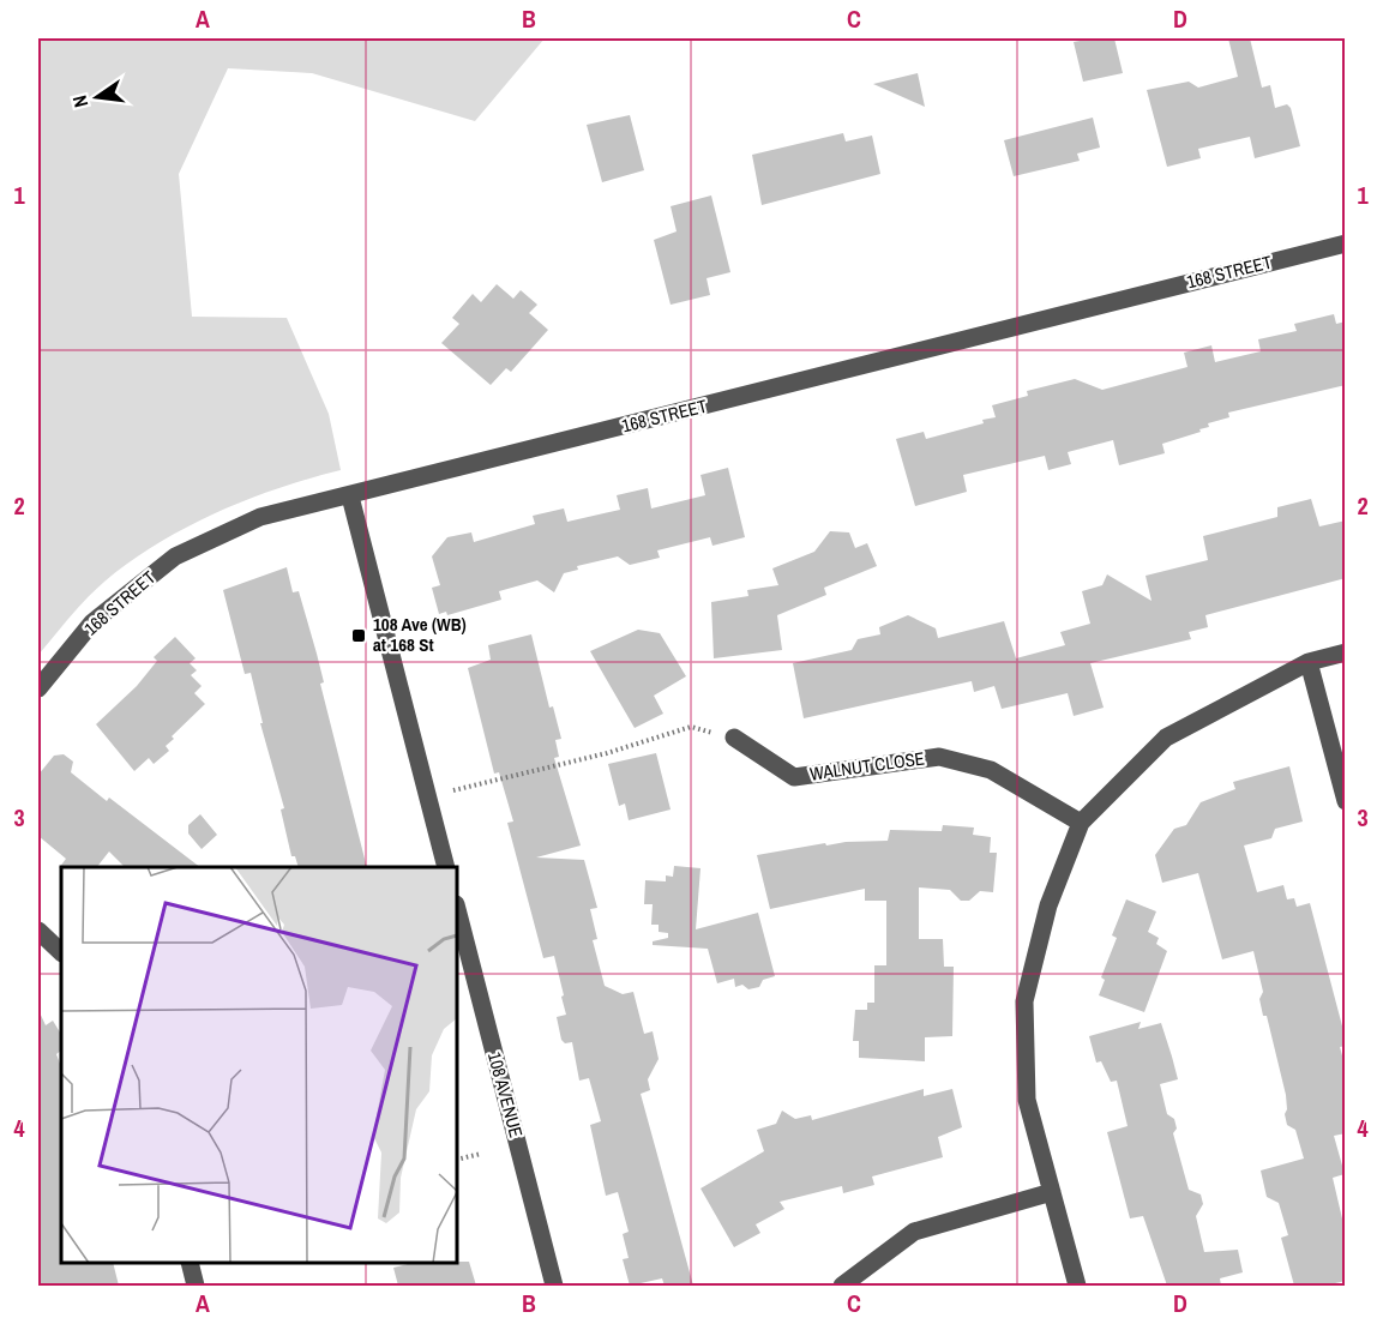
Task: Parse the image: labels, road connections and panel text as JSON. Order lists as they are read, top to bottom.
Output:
{
  "streets": {
    "street": ["168 STREET", "WALNUT CLOSE", "108 AVENUE"]
  },
  "places": {
    "transit": ["108 Ave (WB) at 168 St"]
  },
  "north": "left",
  "grid": {
    "columns": [
      "A",
      "B",
      "C",
      "D"
    ],
    "rows": [
      "1",
      "2",
      "3",
      "4"
    ]
  }
}
